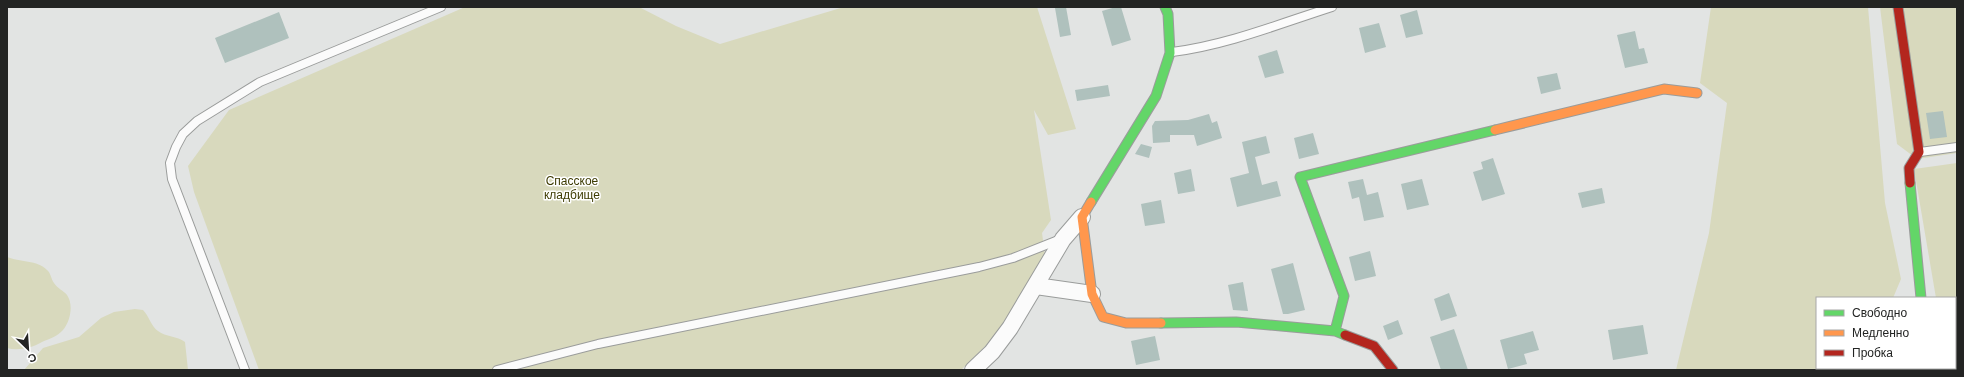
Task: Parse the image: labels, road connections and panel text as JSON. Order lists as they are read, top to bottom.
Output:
{
  "parks": ["Спасское кладбище"],
  "legend": ["Свободно", "Медленно", "Пробка"],
  "north": "bottom right"
}
